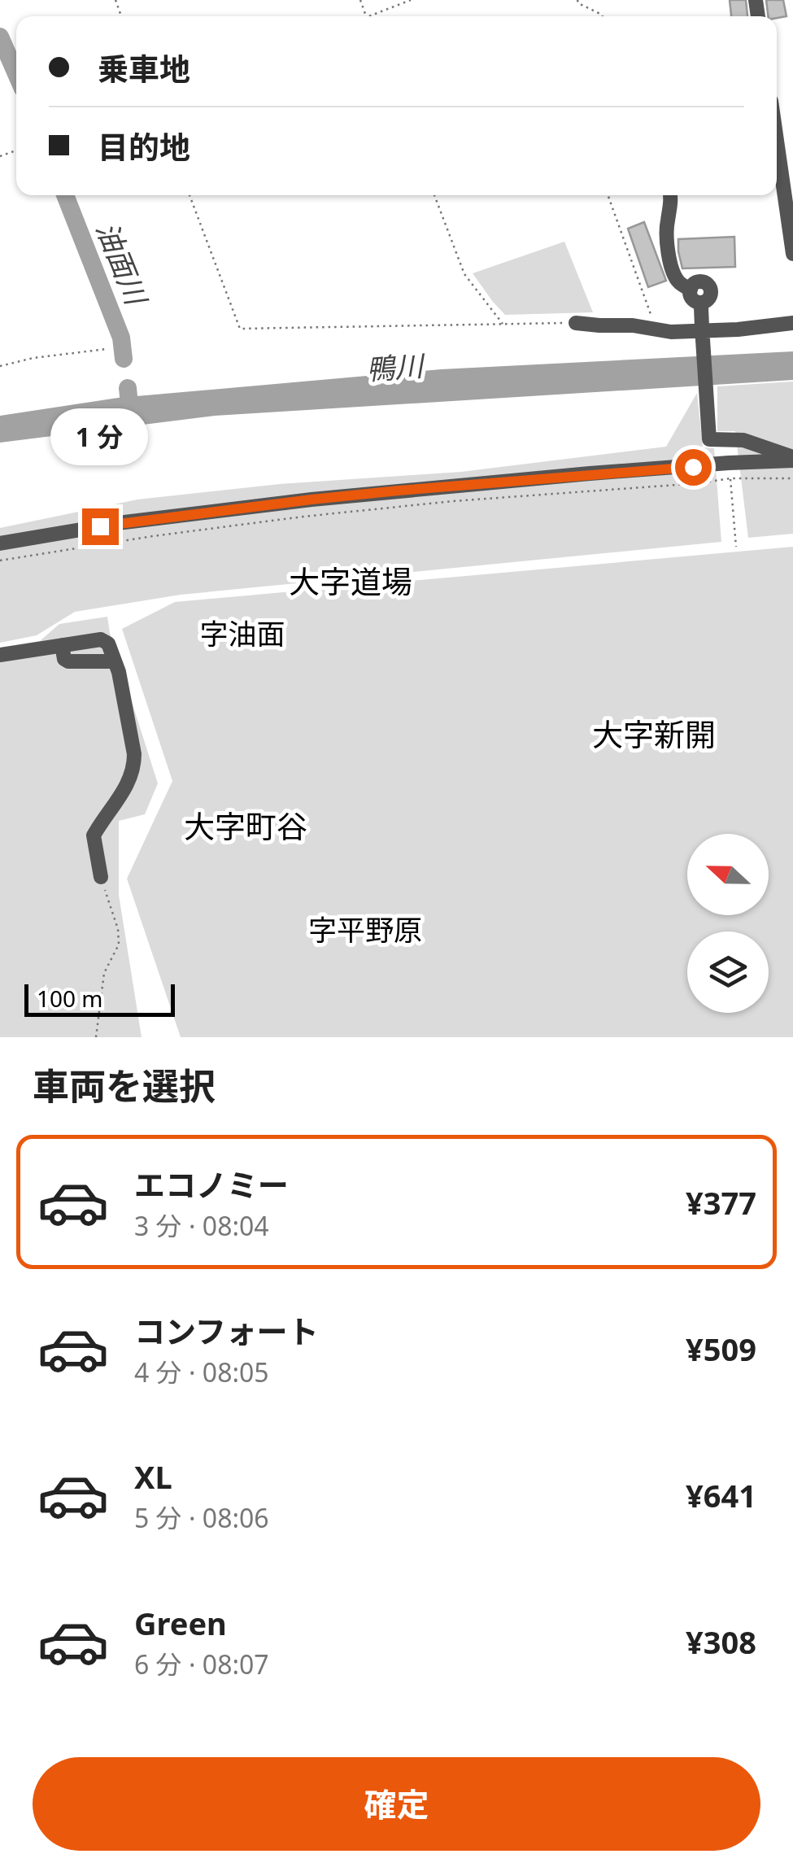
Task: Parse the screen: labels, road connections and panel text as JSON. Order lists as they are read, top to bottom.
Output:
{
  "districts": [
    "大字道場",
    "字油面",
    "大字新開",
    "大字町谷",
    "字平野原"
  ],
  "water": ["油面川", "鴨川"],
  "scale_bar": "100 m",
  "north": "left",
  "page": {
    "banner": ["乗車地", "目的地"],
    "bubble": "1 分",
    "scale": "100 m",
    "heading": "車両を選択",
    "list": [
      {
        "name": "エコノミー",
        "note": "3 分 · 08:04",
        "value": "¥377"
      },
      {
        "name": "コンフォート",
        "note": "4 分 · 08:05",
        "value": "¥509"
      },
      {
        "name": "XL",
        "note": "5 分 · 08:06",
        "value": "¥641"
      },
      {
        "name": "Green",
        "note": "6 分 · 08:07",
        "value": "¥308"
      }
    ],
    "buttons": "確定"
  }
}
